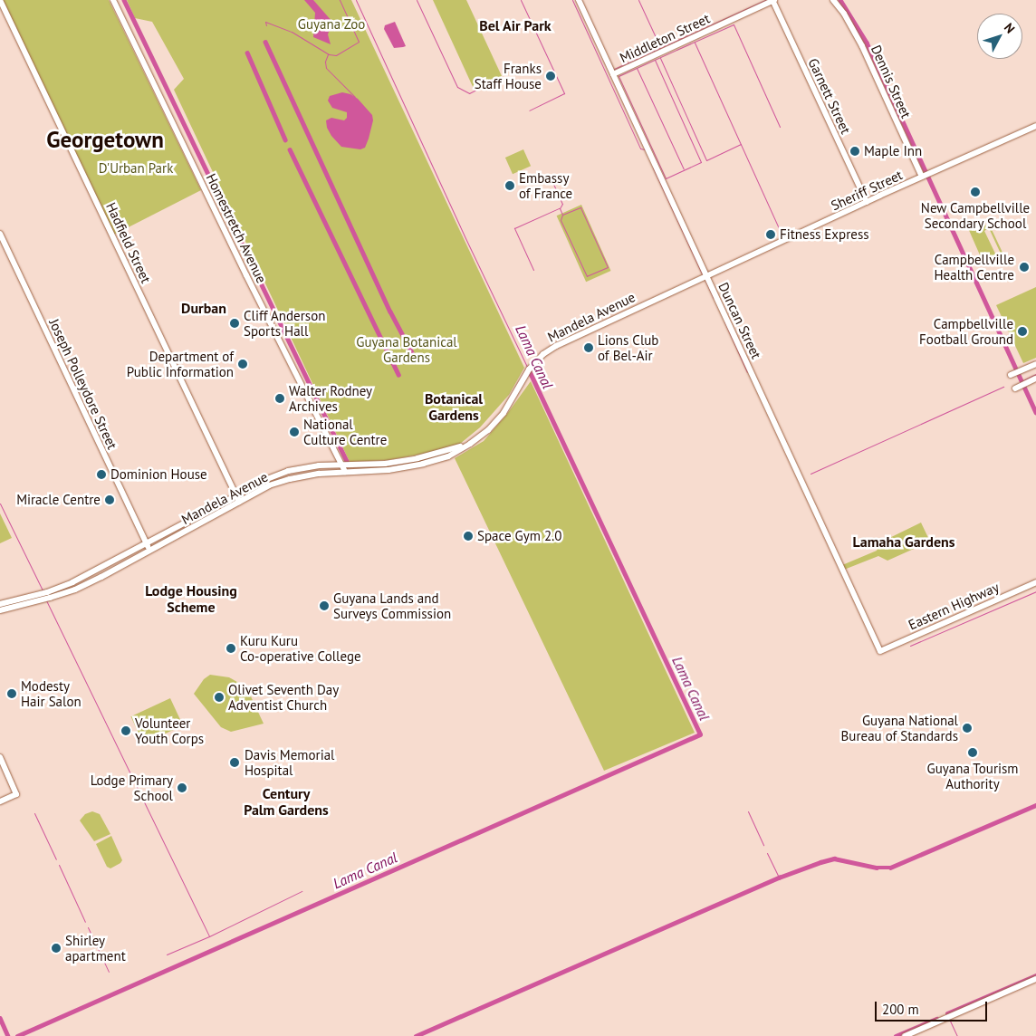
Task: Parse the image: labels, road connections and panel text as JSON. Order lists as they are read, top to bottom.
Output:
{
  "streets": {
    "street": [
      "Middleton Street",
      "Dennis Street",
      "Garnett Street",
      "Sheriff Street",
      "Homestretch Avenue",
      "Hadfield Street",
      "Mandela Avenue",
      "Duncan Street",
      "Joseph Polleydore Street",
      "Eastern Highway"
    ]
  },
  "crossings": [
    ["Middleton Street", "Garnett Street"],
    ["Middleton Street", "Duncan Street"],
    ["Dennis Street", "Sheriff Street"],
    ["Garnett Street", "Sheriff Street"],
    ["Sheriff Street", "Mandela Avenue"],
    ["Sheriff Street", "Duncan Street"],
    ["Homestretch Avenue", "Mandela Avenue"],
    ["Hadfield Street", "Mandela Avenue"],
    ["Mandela Avenue", "Duncan Street"],
    ["Mandela Avenue", "Joseph Polleydore Street"],
    ["Duncan Street", "Eastern Highway"]
  ],
  "districts": [
    "Bel Air Park",
    "Georgetown",
    "Durban",
    "Botanical Gardens",
    "Lamaha Gardens",
    "Lodge Housing Scheme",
    "Century Palm Gardens"
  ],
  "water": ["Lama Canal"],
  "parks": ["Guyana Zoo", "D'Urban Park", "Guyana Botanical Gardens"],
  "places": [
    "Franks Staff House",
    "Maple Inn",
    "Embassy of France",
    "New Campbellville Secondary School",
    "Fitness Express",
    "Campbellville Health Centre",
    "Cliff Anderson Sports Hall",
    "Campbellville Football Ground",
    "Lions Club of Bel-Air",
    "Department of Public Information",
    "Walter Rodney Archives",
    "National Culture Centre",
    "Dominion House",
    "Miracle Centre",
    "Space Gym 2.0",
    "Guyana Lands and Surveys Commission",
    "Kuru Kuru Co-operative College",
    "Modesty Hair Salon",
    "Olivet Seventh Day Adventist Church",
    "Guyana National Bureau of Standards",
    "Volunteer Youth Corps",
    "Guyana Tourism Authority",
    "Davis Memorial Hospital",
    "Lodge Primary School",
    "Shirley apartment"
  ],
  "scale_bar": "200 m",
  "north": "top right"
}
